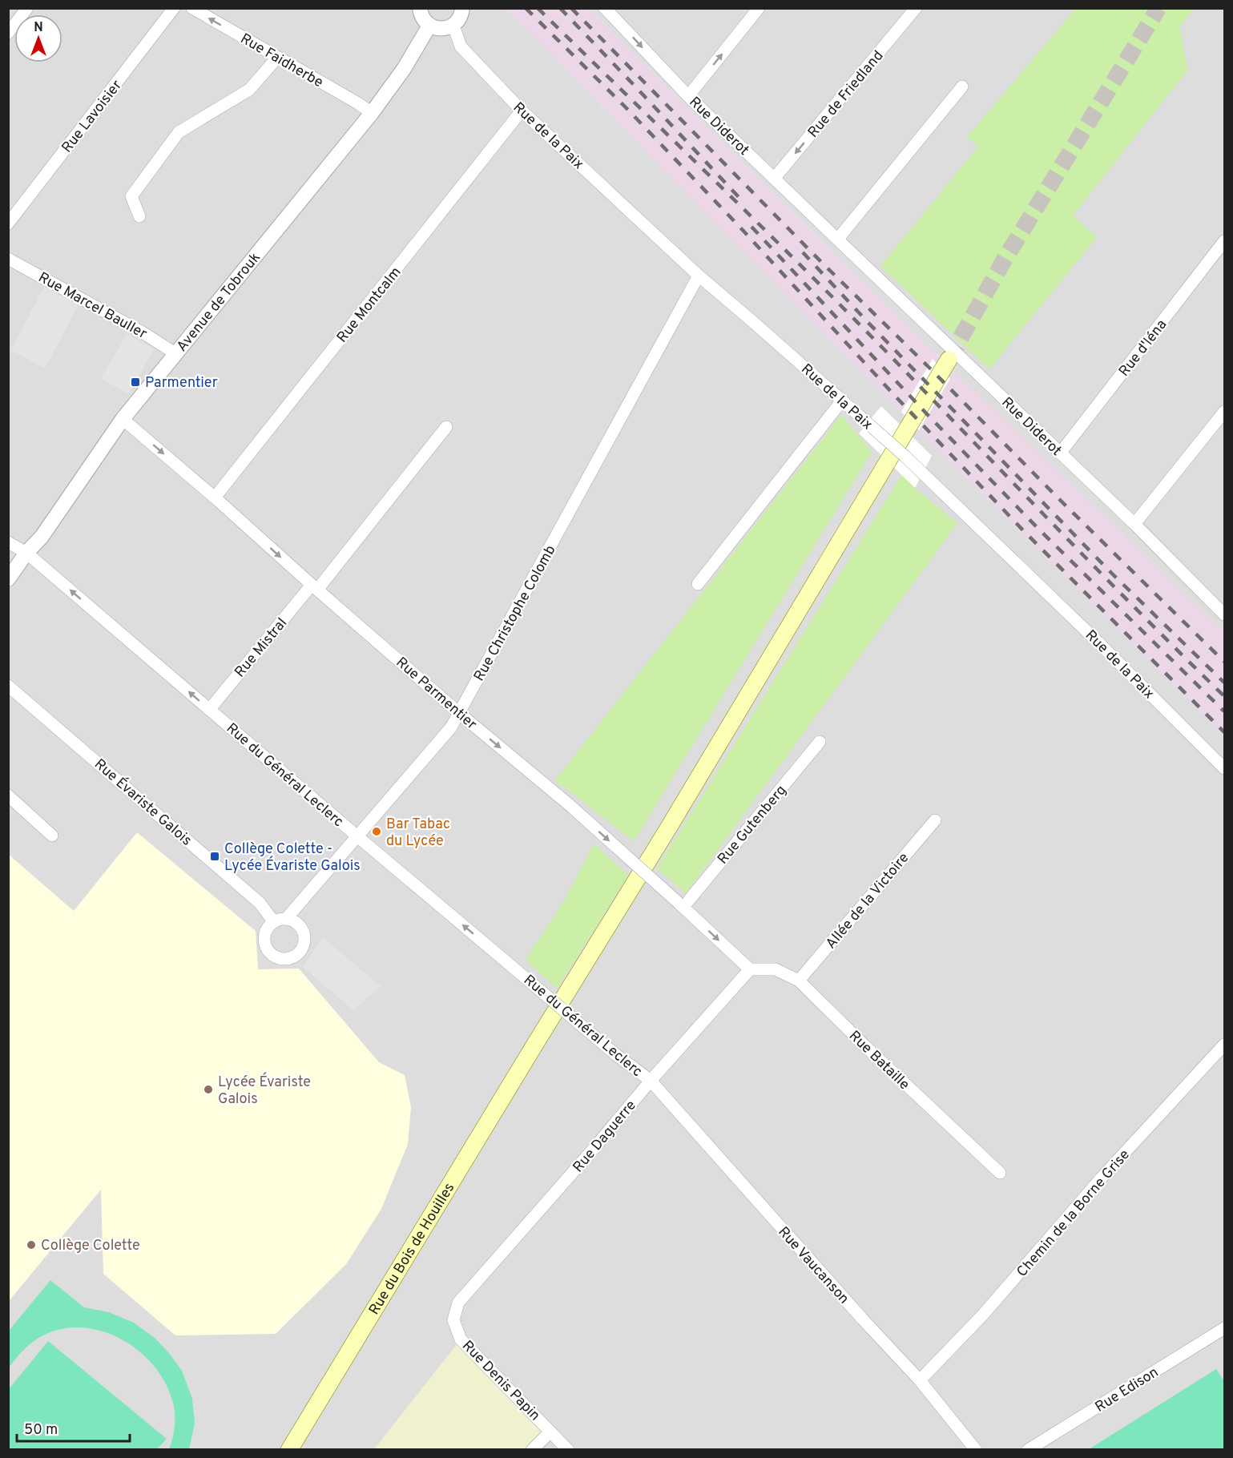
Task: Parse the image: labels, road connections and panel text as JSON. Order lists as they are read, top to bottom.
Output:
{
  "streets": {
    "main road": ["Rue du Bois de Houilles"],
    "street": [
      "Rue Faidherbe",
      "Rue de Friedland",
      "Rue Lavoisier",
      "Rue Diderot",
      "Rue de la Paix",
      "Avenue de Tobrouk",
      "Rue Montcalm",
      "Rue Marcel Bauller",
      "Rue d'Iéna",
      "Rue Christophe Colomb",
      "Rue Mistral",
      "Rue Parmentier",
      "Rue du Général Leclerc",
      "Rue Évariste Galois",
      "Rue Gutenberg",
      "Allée de la Victoire",
      "Rue Bataille",
      "Rue Daguerre",
      "Chemin de la Borne Grise",
      "Rue Vaucanson",
      "Rue Denis Papin",
      "Rue Edison"
    ]
  },
  "crossings": [
    ["Rue Faidherbe", "Avenue de Tobrouk"],
    ["Rue de Friedland", "Rue Diderot"],
    ["Rue Diderot", "Rue d'Iéna"],
    ["Rue de la Paix", "Rue Montcalm"],
    ["Rue de la Paix", "Rue Christophe Colomb"],
    ["Avenue de Tobrouk", "Rue Marcel Bauller"],
    ["Avenue de Tobrouk", "Rue Parmentier"],
    ["Avenue de Tobrouk", "Rue du Général Leclerc"],
    ["Rue Montcalm", "Rue Parmentier"],
    ["Rue Christophe Colomb", "Rue Parmentier"],
    ["Rue Christophe Colomb", "Rue du Général Leclerc"],
    ["Rue Christophe Colomb", "Rue Évariste Galois"],
    ["Rue Mistral", "Rue Parmentier"],
    ["Rue Mistral", "Rue du Général Leclerc"],
    ["Rue Parmentier", "Rue Gutenberg"],
    ["Rue Parmentier", "Rue Bataille"],
    ["Rue Parmentier", "Rue Daguerre"],
    ["Rue du Général Leclerc", "Rue Daguerre"],
    ["Rue du Général Leclerc", "Rue Vaucanson"],
    ["Allée de la Victoire", "Rue Bataille"],
    ["Rue Bataille", "Rue Daguerre"],
    ["Rue Daguerre", "Rue Vaucanson"],
    ["Rue Daguerre", "Rue Denis Papin"],
    ["Chemin de la Borne Grise", "Rue Vaucanson"]
  ],
  "one_way": ["Rue Faidherbe", "Rue Parmentier", "Rue du Général Leclerc"],
  "places": {
    "transit": ["Parmentier", "Collège Colette - Lycée Évariste Galois"],
    "other": ["Bar Tabac du Lycée", "Lycée Évariste Galois", "Collège Colette"]
  },
  "scale_bar": "50 m",
  "north": "top"
}
